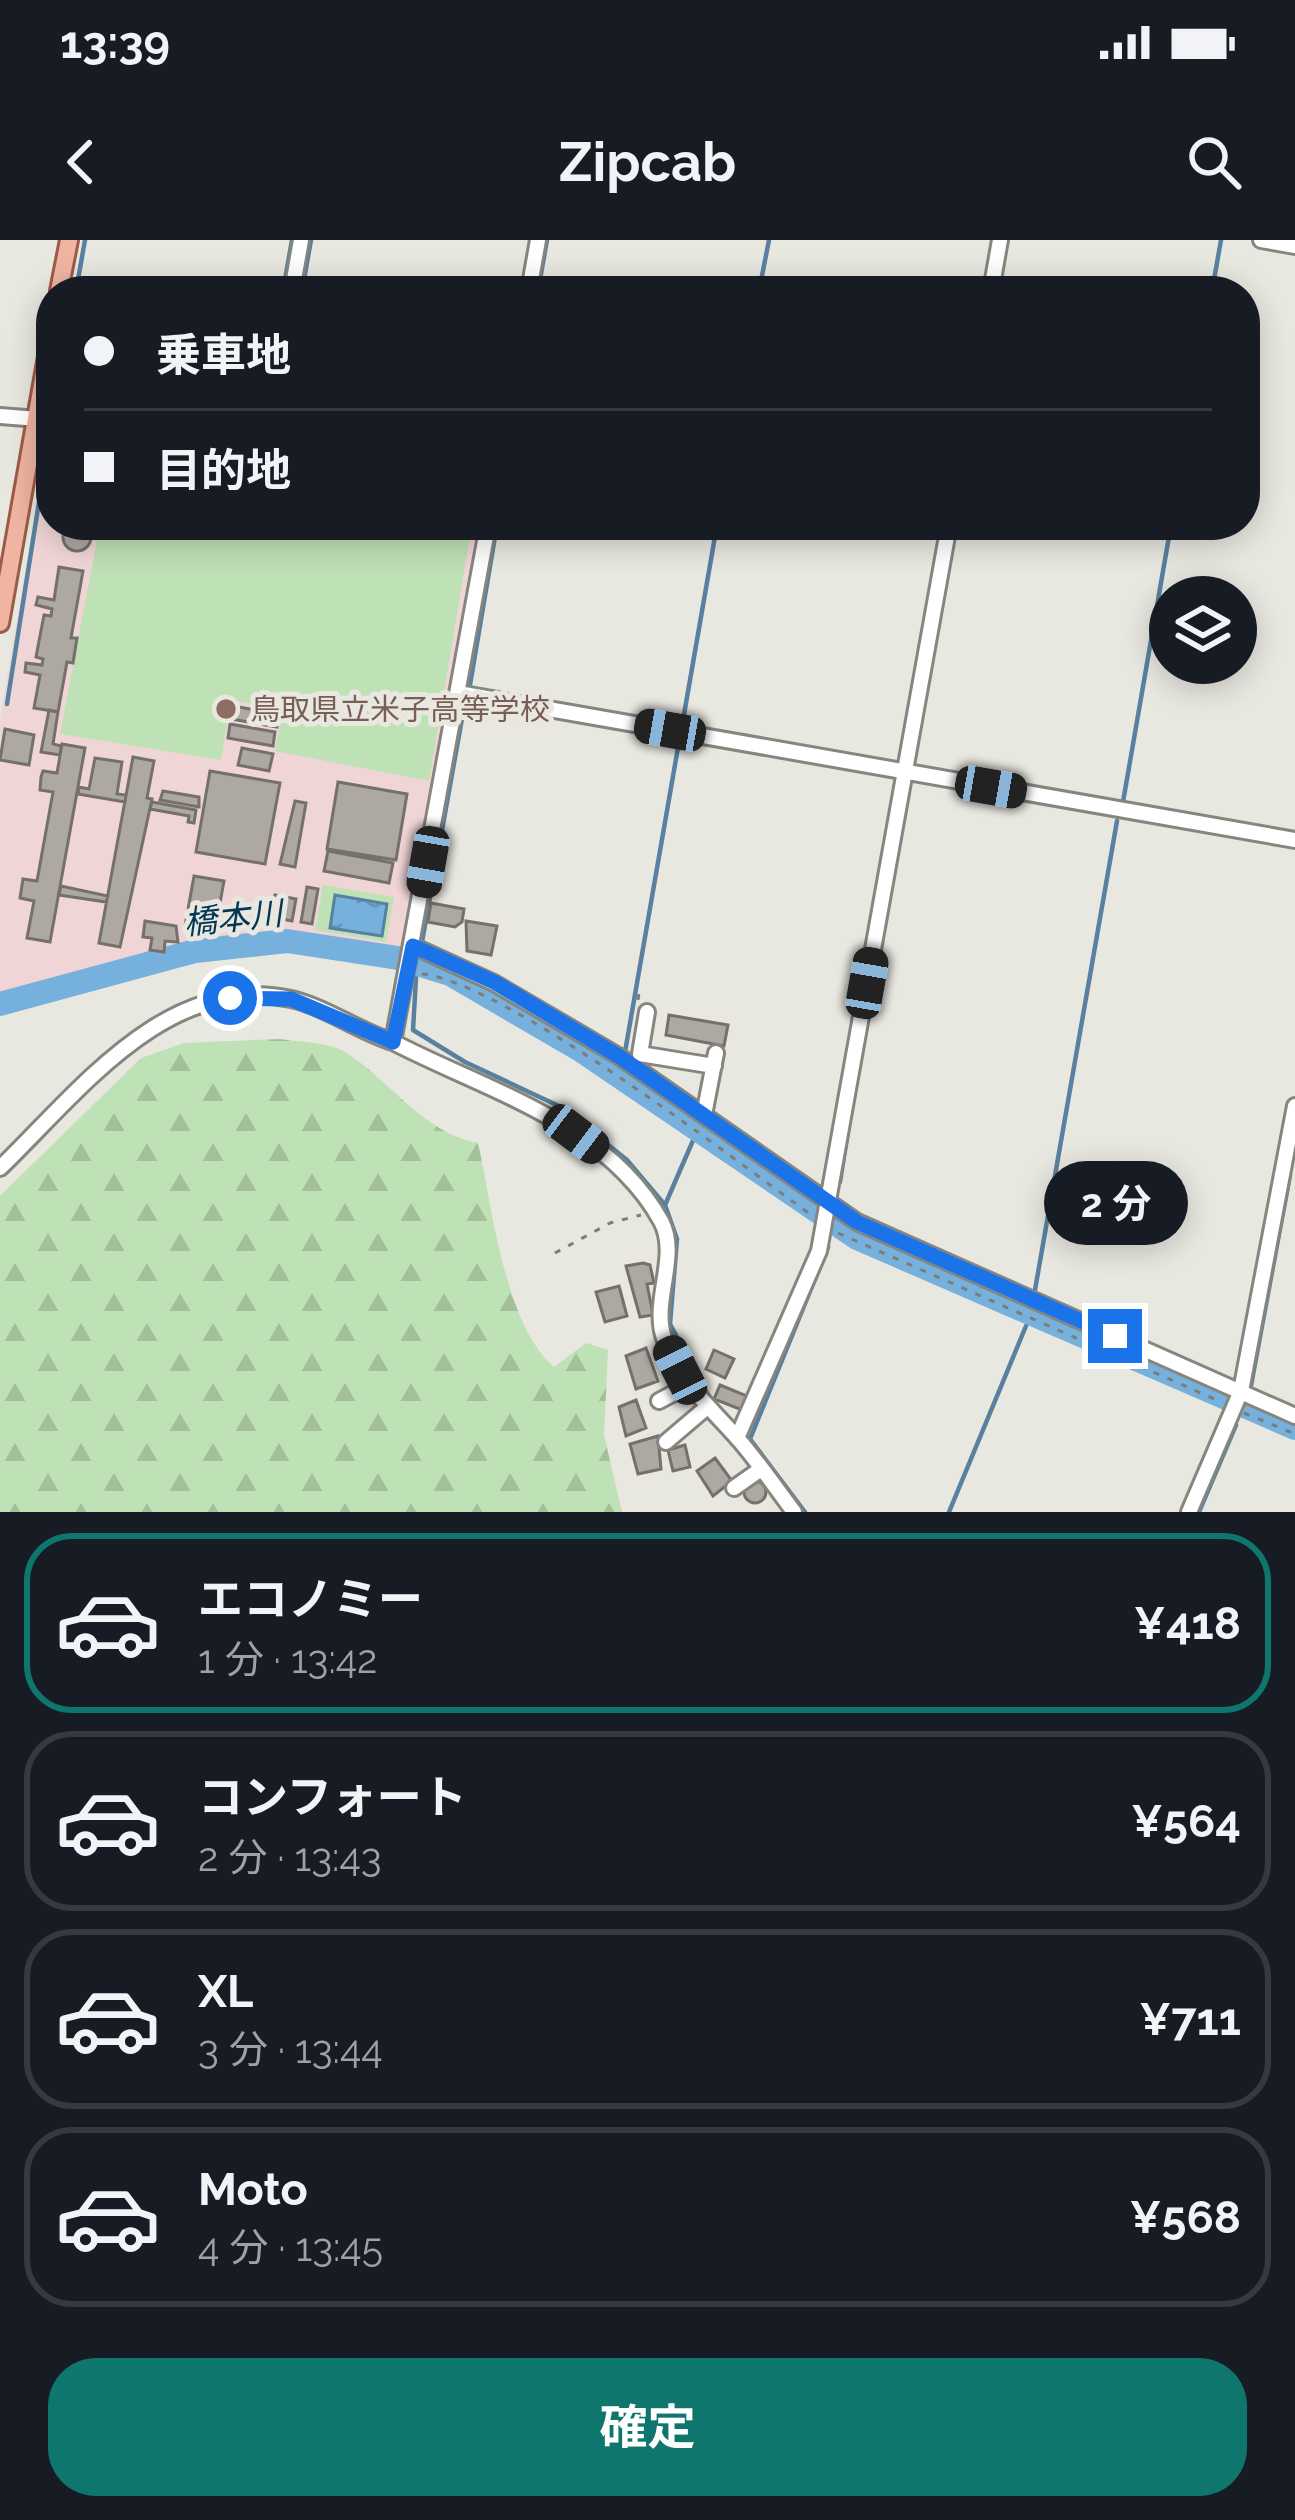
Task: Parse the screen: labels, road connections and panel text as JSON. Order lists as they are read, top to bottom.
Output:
{
  "water": ["橋本川"],
  "places": ["鳥取県立米子高等学校"],
  "page": {
    "status": "13:39",
    "header": "Zipcab",
    "banner": ["乗車地", "目的地"],
    "bubble": "2 分",
    "list": [
      {
        "name": "エコノミー",
        "note": "1 分 · 13:42",
        "value": "¥418"
      },
      {
        "name": "コンフォート",
        "note": "2 分 · 13:43",
        "value": "¥564"
      },
      {
        "name": "XL",
        "note": "3 分 · 13:44",
        "value": "¥711"
      },
      {
        "name": "Moto",
        "note": "4 分 · 13:45",
        "value": "¥568"
      }
    ],
    "buttons": "確定"
  }
}
